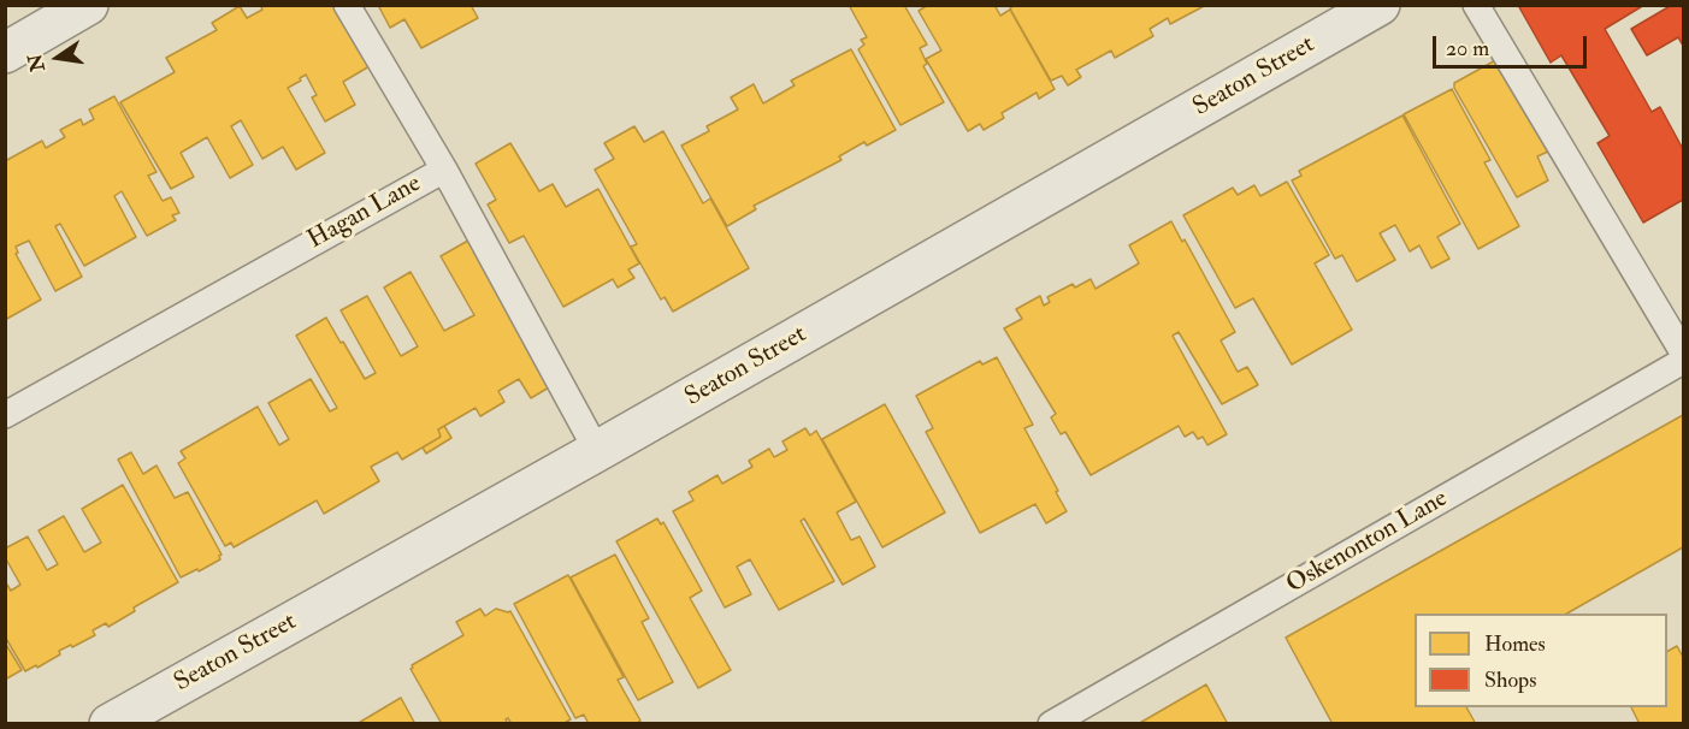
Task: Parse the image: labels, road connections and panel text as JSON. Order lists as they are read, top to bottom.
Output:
{
  "streets": {
    "street": ["Seaton Street"],
    "lane": ["Hagan Lane", "Oskenonton Lane"]
  },
  "crossings": [
    ["Seaton Street", "Hagan Lane"]
  ],
  "legend": ["Homes", "Shops"],
  "scale_bar": "20 m",
  "north": "left"
}
